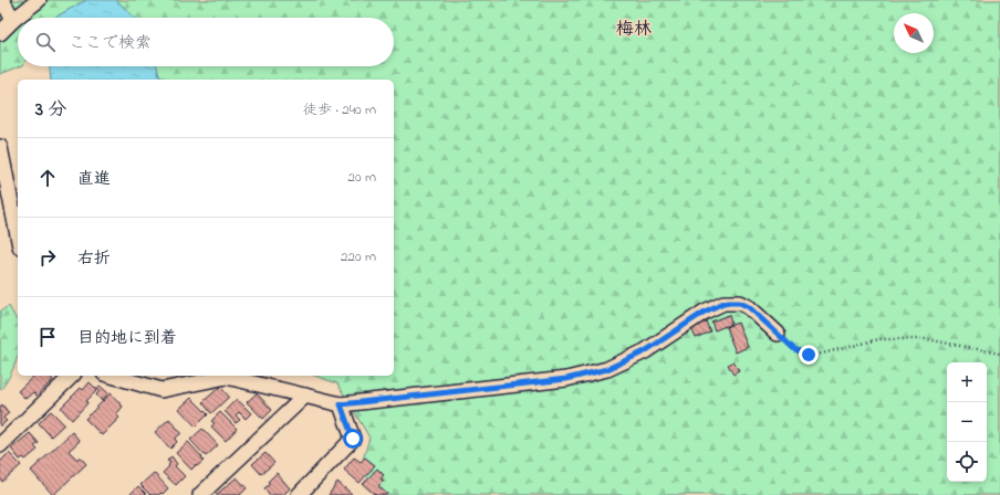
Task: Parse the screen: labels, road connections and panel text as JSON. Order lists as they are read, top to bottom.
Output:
{
  "districts": ["梅林"],
  "north": "top left",
  "page": {
    "search": "ここで検索",
    "heading": ["3 分", "徒歩 · 240 m"],
    "list": [
      ["直進", "20 m"],
      ["右折", "220 m"],
      "目的地に到着"
    ],
    "map_buttons": ["+", "−"]
  }
}
